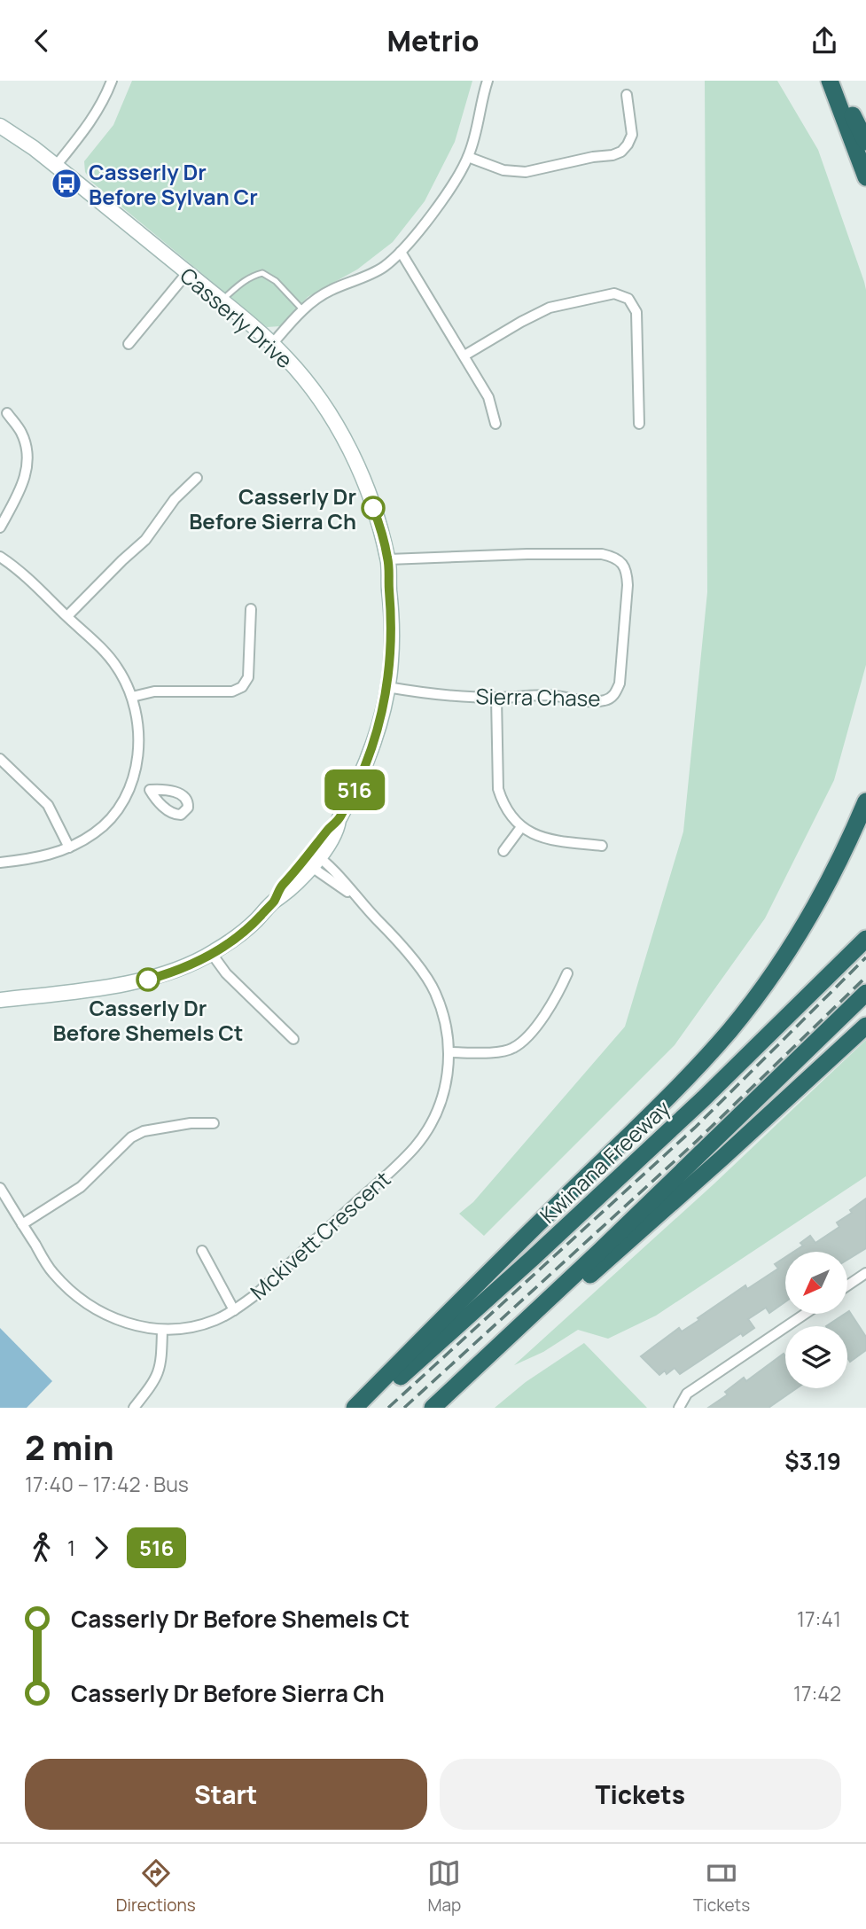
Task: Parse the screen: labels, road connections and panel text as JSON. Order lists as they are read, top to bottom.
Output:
{
  "streets": {
    "highway": ["Kwinana Freeway"],
    "street": ["Casserly Drive", "Sierra Chase", "Mckivett Crescent"]
  },
  "crossings": [
    ["Casserly Drive", "Sierra Chase"],
    ["Casserly Drive", "Mckivett Crescent"]
  ],
  "places": {
    "bus stop": ["Casserly Dr Before Sylvan Cr"],
    "other": ["Casserly Dr Before Sierra Ch", "Casserly Dr Before Shemels Ct"]
  },
  "lines": ["bus line 516"],
  "north": "bottom left",
  "page": {
    "header": "Metrio",
    "on_map": "516",
    "heading": ["2 min", "17:40 – 17:42 · Bus", "$3.19"],
    "legs": ["1", "516"],
    "list": [
      {
        "name": "Casserly Dr Before Shemels Ct",
        "value": "17:41"
      },
      {
        "name": "Casserly Dr Before Sierra Ch",
        "value": "17:42"
      }
    ],
    "buttons": ["Start", "Tickets"],
    "tabs": ["Directions", "Map", "Tickets"]
  }
}
